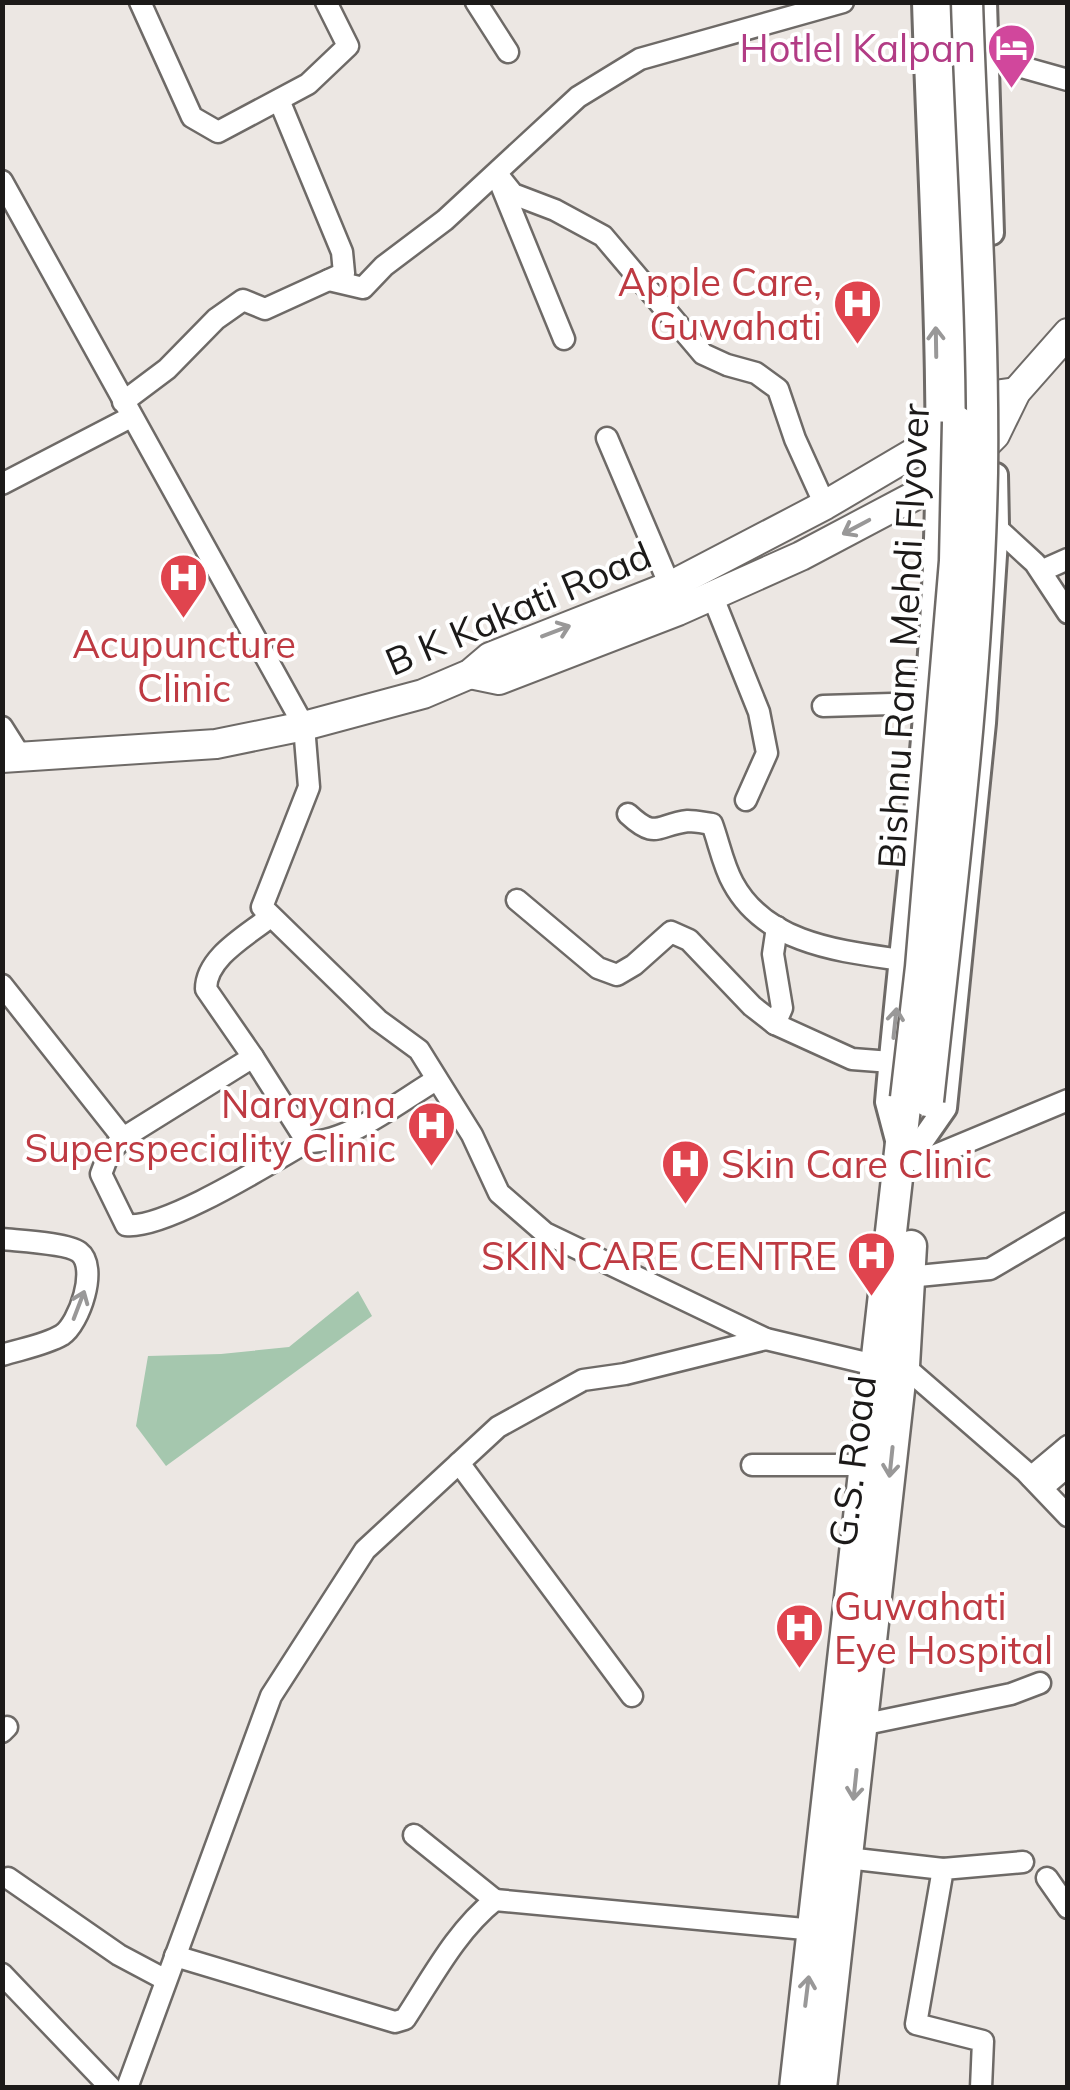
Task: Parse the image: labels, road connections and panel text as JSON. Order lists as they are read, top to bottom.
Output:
{
  "streets": {
    "main road": ["B K Kakati Road", "Bishnu Ram Mehdi Flyover", "G.S. Road"]
  },
  "crossings": [
    ["Bishnu Ram Mehdi Flyover", "G.S. Road"]
  ],
  "places": {
    "hotel": ["Hotlel Kalpan"],
    "hospital": [
      "Apple Care, Guwahati",
      "Acupuncture Clinic",
      "Narayana Superspeciality Clinic",
      "Skin Care Clinic",
      "SKIN CARE CENTRE",
      "Guwahati Eye Hospital"
    ]
  }
}
